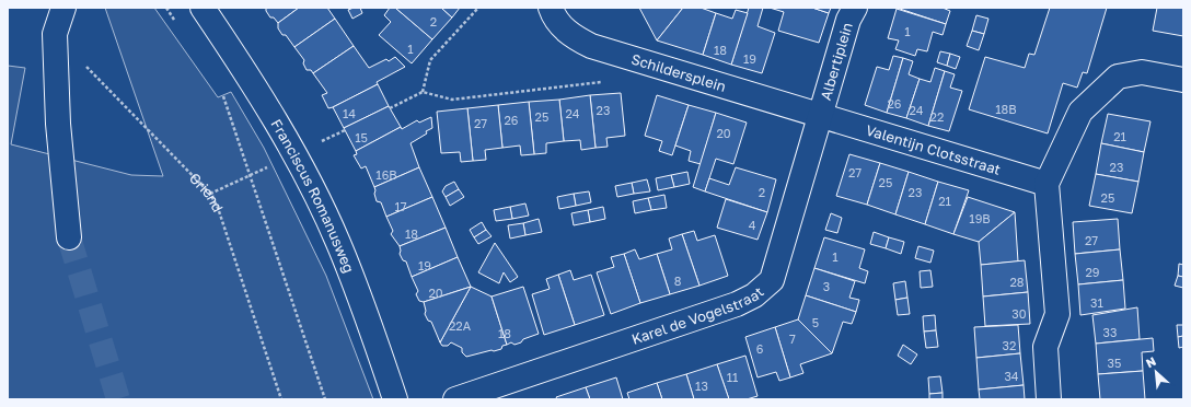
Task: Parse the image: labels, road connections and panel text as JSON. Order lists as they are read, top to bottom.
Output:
{
  "streets": {
    "street": [
      "Albertiplein",
      "Schildersplein",
      "Valentijn Clotsstraat",
      "Franciscus Romanusweg",
      "Karel de Vogelstraat"
    ],
    "path": ["Griend"]
  },
  "crossings": [
    ["Albertiplein", "Schildersplein"],
    ["Albertiplein", "Valentijn Clotsstraat"],
    ["Albertiplein", "Karel de Vogelstraat"],
    ["Schildersplein", "Valentijn Clotsstraat"],
    ["Schildersplein", "Karel de Vogelstraat"],
    ["Valentijn Clotsstraat", "Karel de Vogelstraat"]
  ],
  "house_numbers": [
    "2",
    "1",
    "1",
    "18",
    "19",
    "26",
    "18B",
    "23",
    "24",
    "14",
    "24",
    "25",
    "22",
    "26",
    "27",
    "20",
    "21",
    "15",
    "23",
    "27",
    "16B",
    "25",
    "2",
    "23",
    "25",
    "21",
    "17",
    "19B",
    "4",
    "18",
    "27",
    "1",
    "19",
    "29",
    "8",
    "28",
    "3",
    "20",
    "31",
    "30",
    "5",
    "22A",
    "33",
    "18",
    "7",
    "32",
    "6",
    "35",
    "34",
    "11",
    "13"
  ],
  "north": "top left"
}
